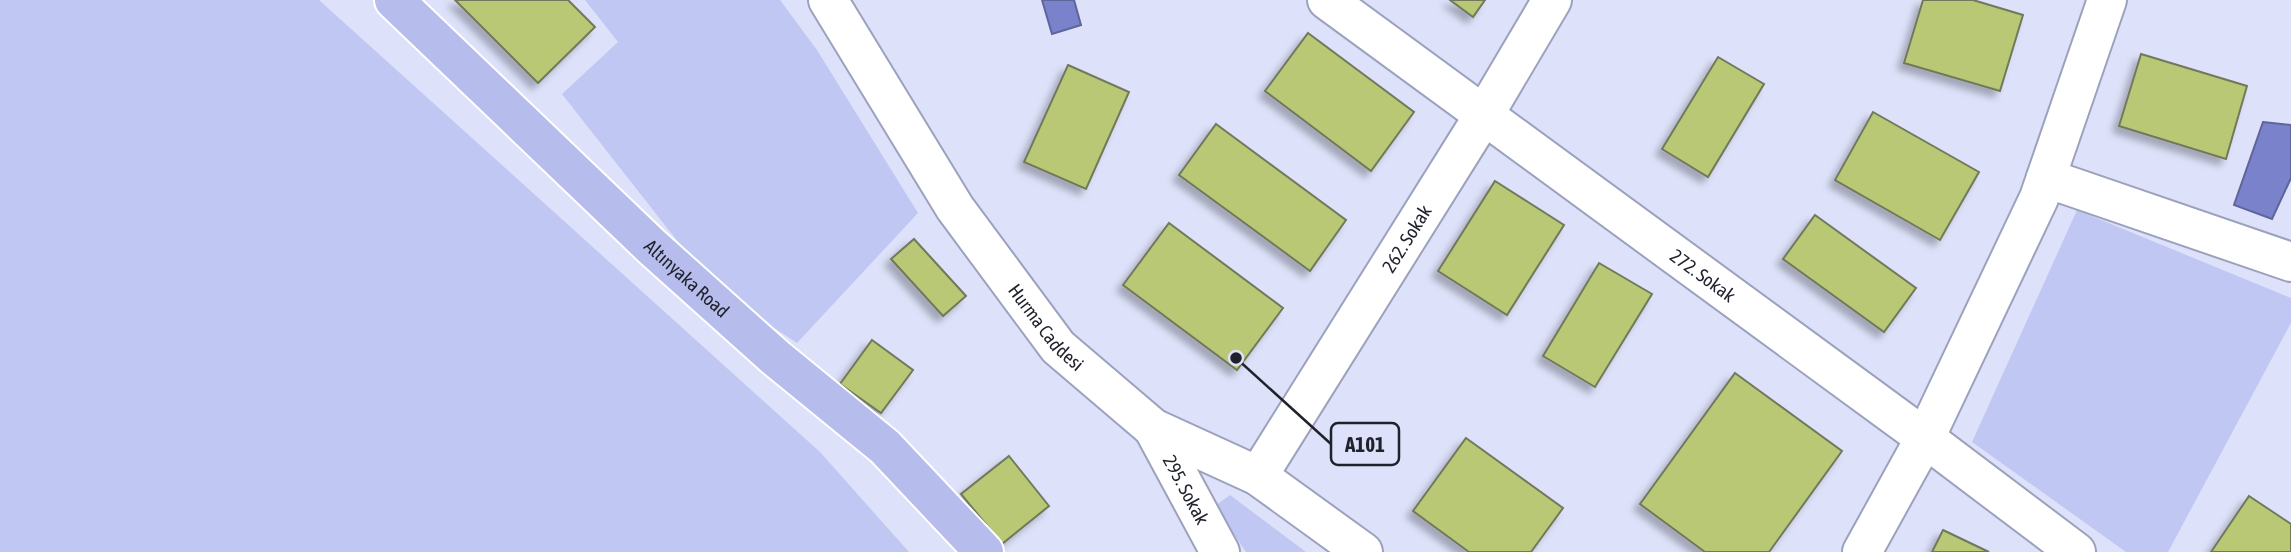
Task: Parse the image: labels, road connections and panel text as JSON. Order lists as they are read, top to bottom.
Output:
{
  "streets": {
    "main road": ["Altınyaka Road"],
    "street": [
      "262. Sokak",
      "272. Sokak",
      "Hurma Caddesi",
      "295. Sokak"
    ]
  },
  "crossings": [
    ["262. Sokak", "272. Sokak"],
    ["262. Sokak", "Hurma Caddesi"],
    ["Hurma Caddesi", "295. Sokak"]
  ],
  "places": ["A101"]
}
